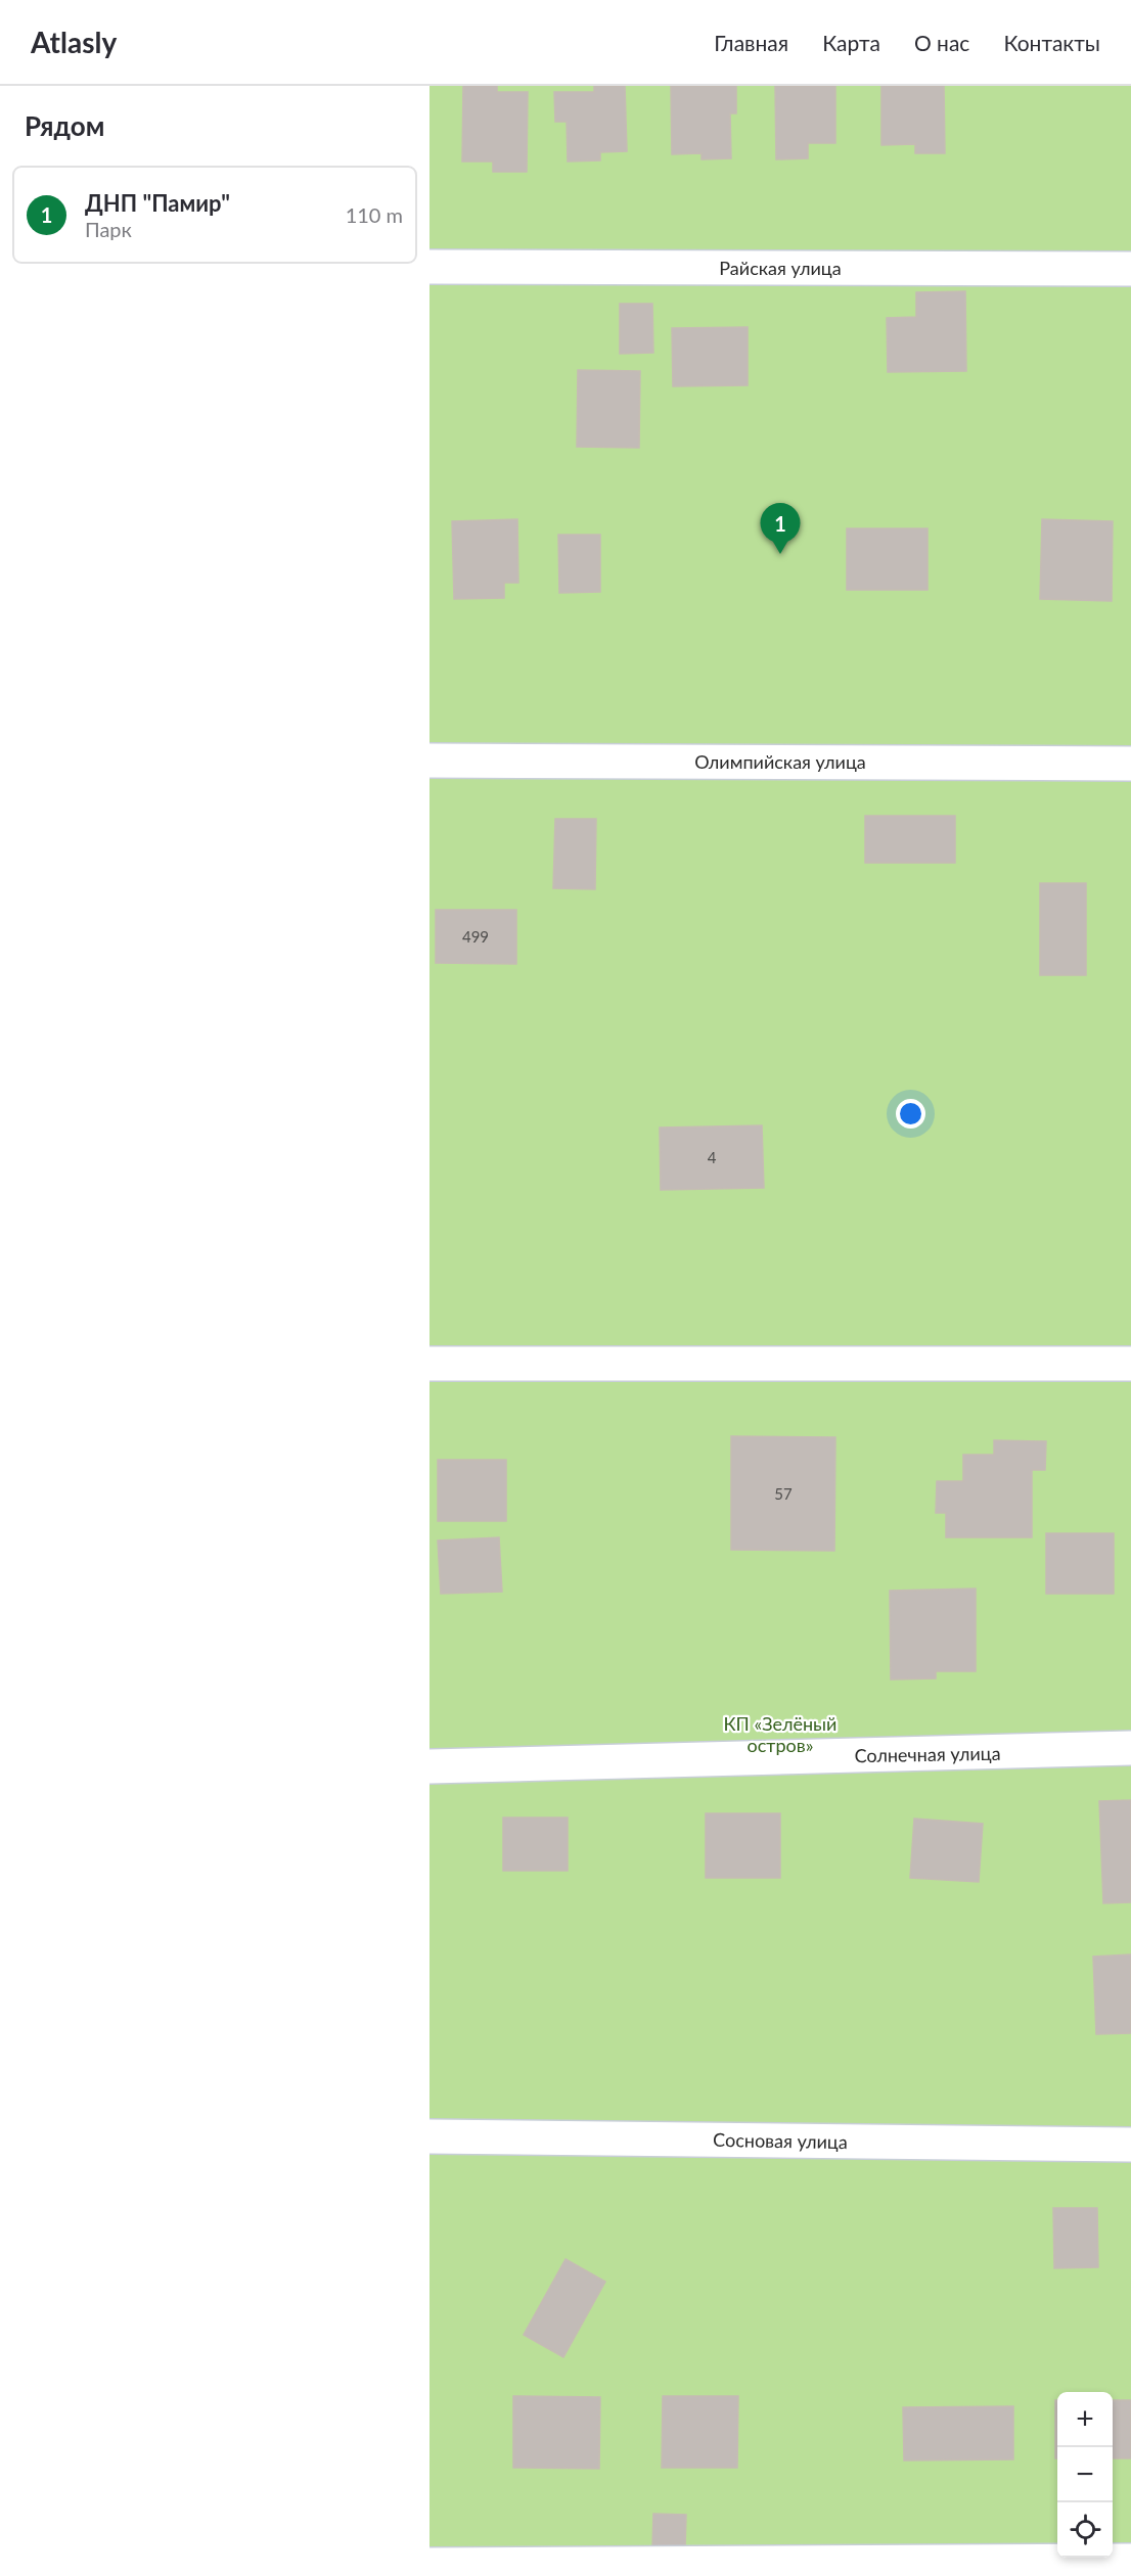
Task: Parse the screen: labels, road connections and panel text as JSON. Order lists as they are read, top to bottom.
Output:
{
  "streets": {
    "street": [
      "Райская улица",
      "Олимпийская улица",
      "Солнечная улица",
      "Сосновая улица"
    ]
  },
  "parks": ["КП «Зелёный остров»"],
  "house_numbers": ["499", "4", "57"],
  "page": {
    "header": "Atlasly",
    "nav": [
      "Главная",
      "Карта",
      "О нас",
      "Контакты"
    ],
    "heading": "Рядом",
    "list": [
      {
        "mark": "1",
        "name": "ДНП \"Памир\"",
        "note": "Парк",
        "value": "110 m"
      }
    ],
    "pins": "1",
    "map_buttons": ["+", "−"]
  }
}
